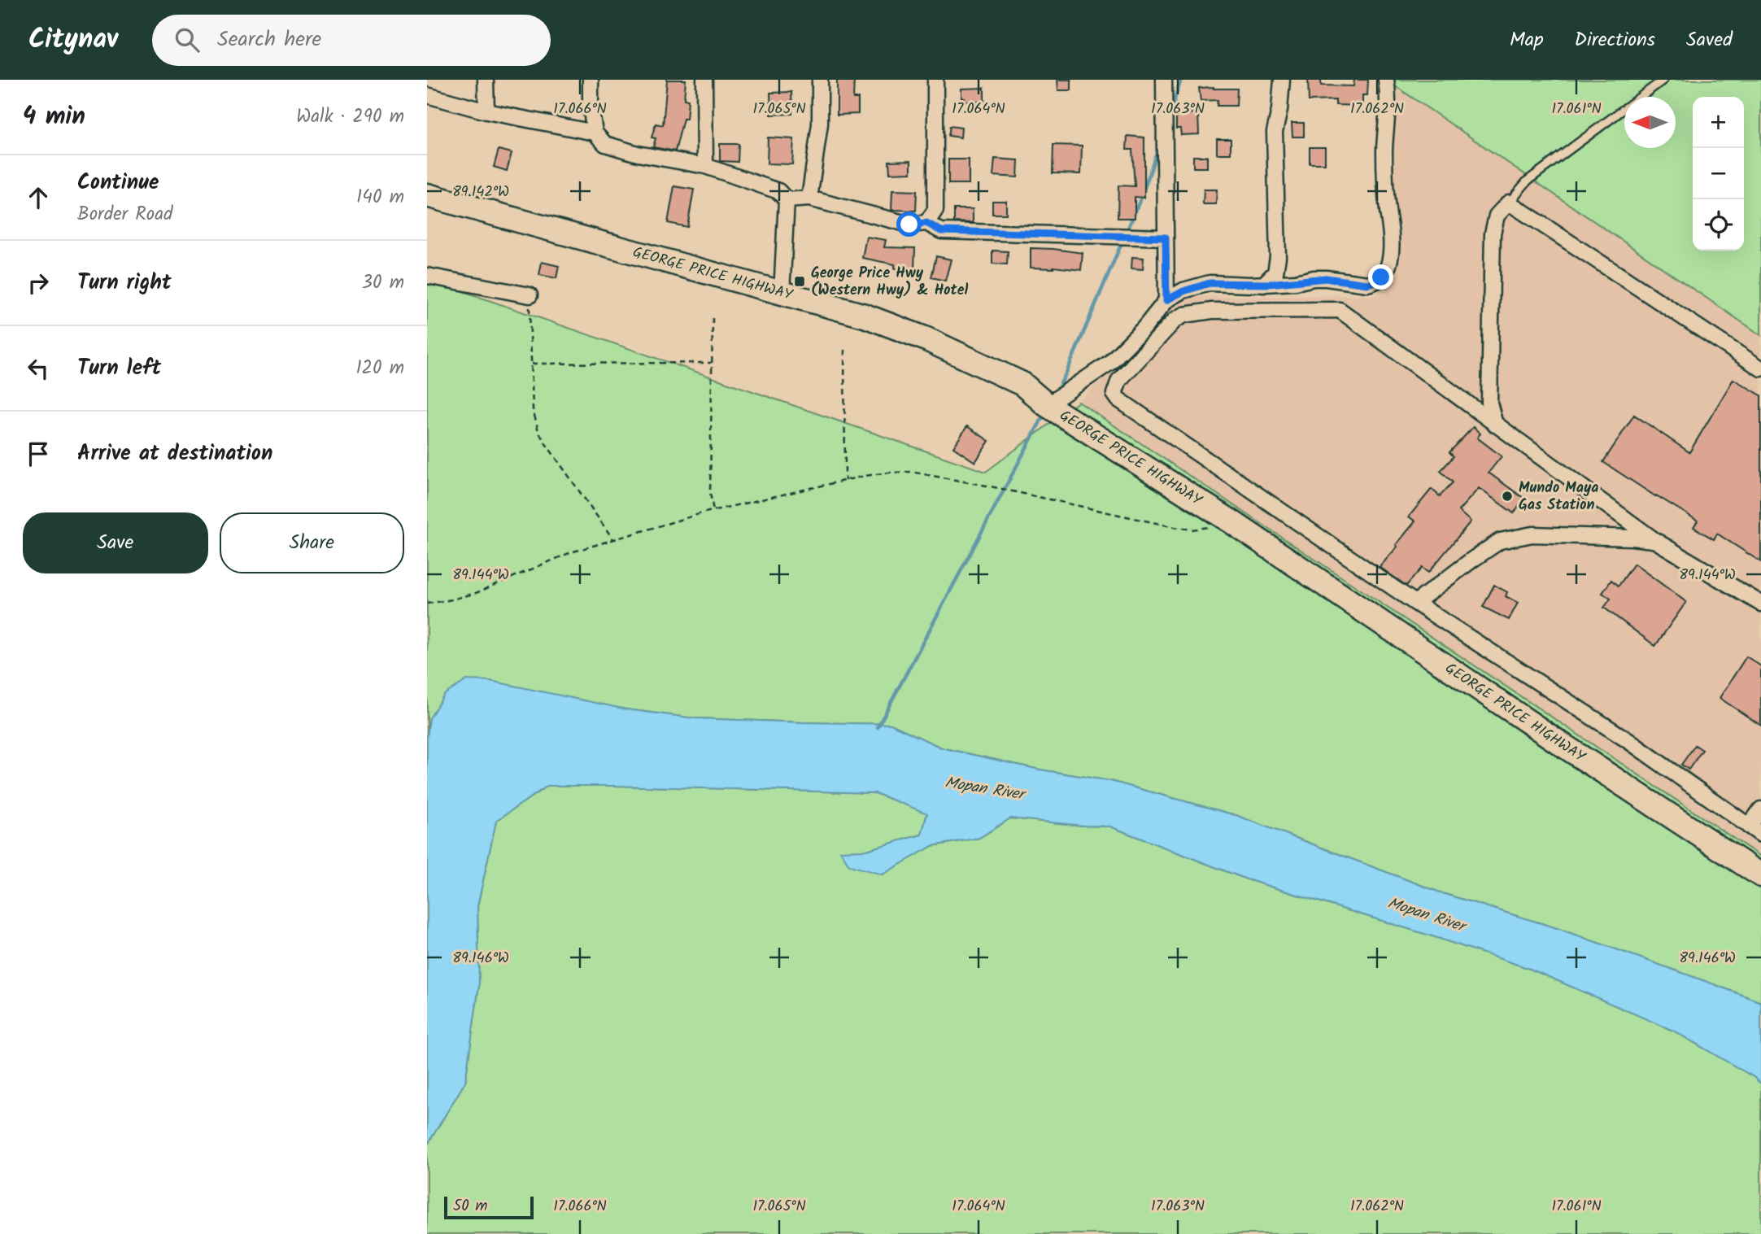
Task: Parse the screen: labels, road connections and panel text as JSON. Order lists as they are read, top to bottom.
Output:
{
  "streets": {
    "highway": ["GEORGE PRICE HIGHWAY"]
  },
  "water": ["Mopan River"],
  "places": {
    "transit": ["George Price Hwy (Western Hwy) & Hotel"],
    "other": ["Mundo Maya Gas Station"]
  },
  "scale_bar": "50 m",
  "north": "left",
  "page": {
    "header": "Citynav",
    "search": "Search here",
    "nav": ["Map", "Directions", "Saved"],
    "heading": ["4 min", "Walk · 290 m"],
    "map_buttons": ["+", "−"],
    "list": [
      ["Continue", "Border Road", "140 m"],
      ["Turn right", "30 m"],
      ["Turn left", "120 m"],
      "Arrive at destination"
    ],
    "buttons": ["Save", "Share"],
    "scale": "50 m"
  },
  "coordinates": [
    "17.066°N",
    "17.065°N",
    "17.064°N",
    "17.063°N",
    "17.062°N",
    "17.061°N",
    "89.142°W",
    "89.144°W",
    "89.146°W"
  ]
}
